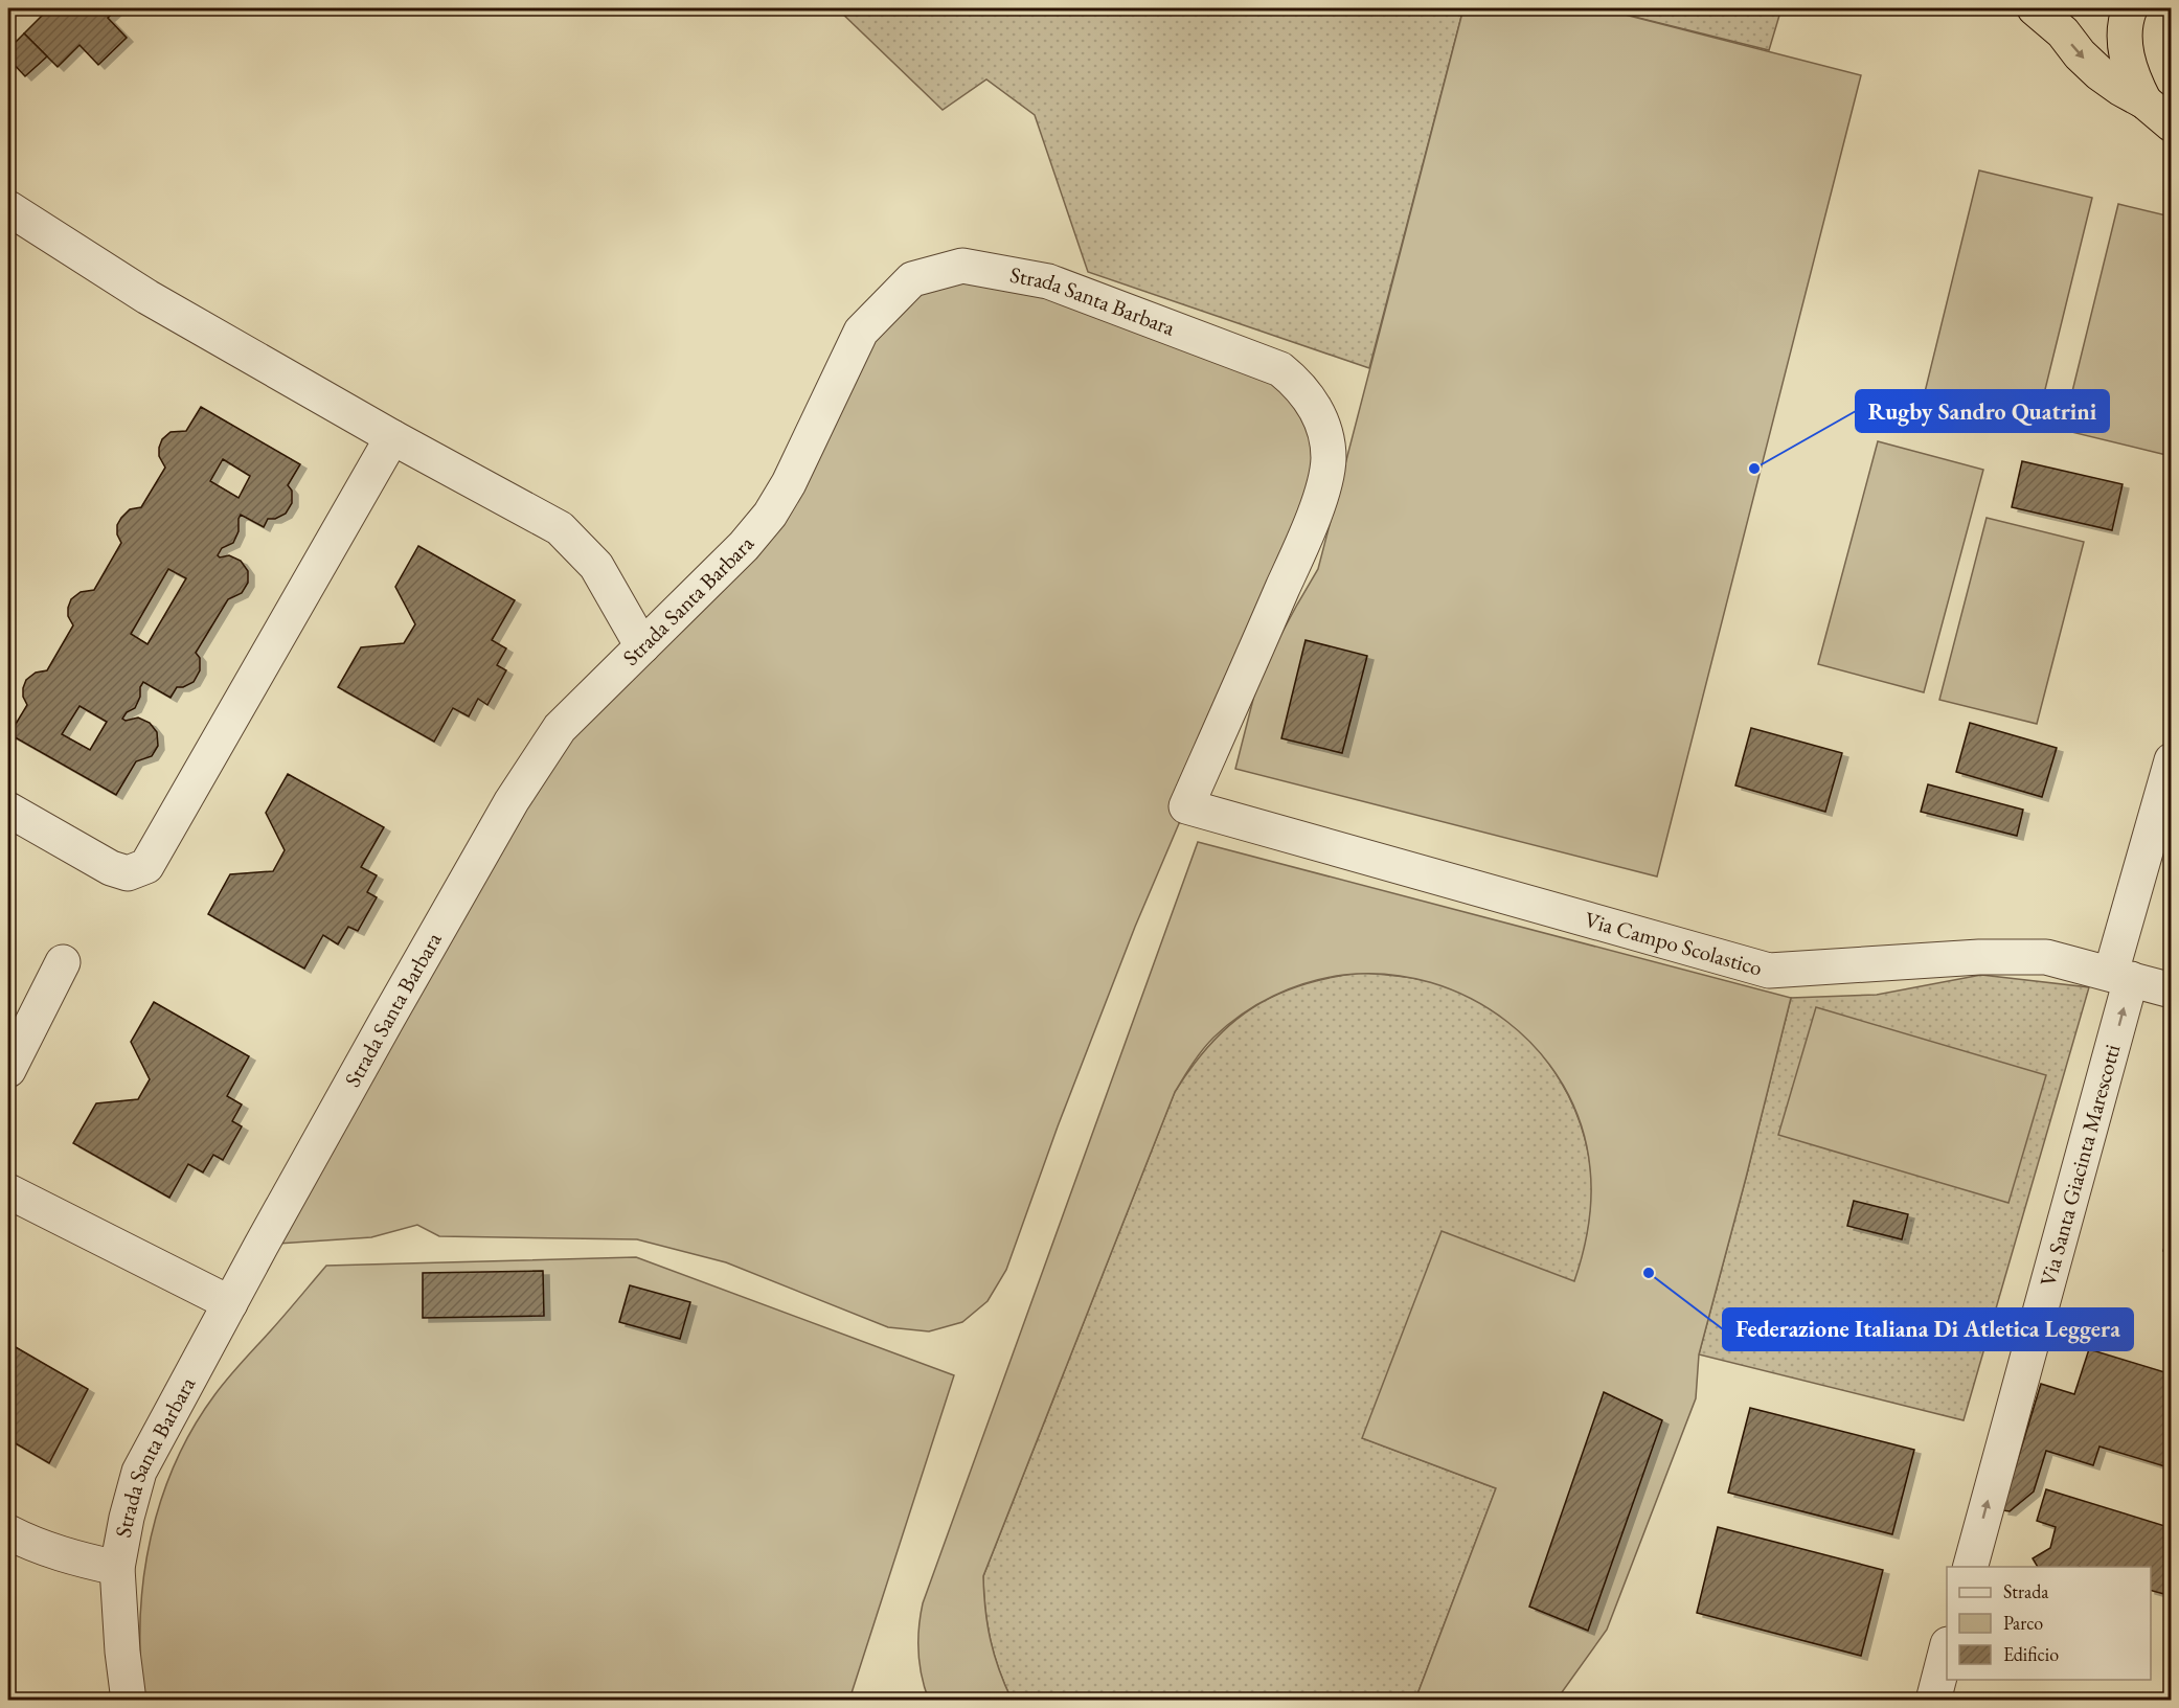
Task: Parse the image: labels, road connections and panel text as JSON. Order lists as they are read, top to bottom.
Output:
{
  "streets": {
    "street": ["Strada Santa Barbara", "Via Campo Scolastico", "Via Santa Giacinta Marescotti"]
  },
  "crossings": [
    ["Strada Santa Barbara", "Via Campo Scolastico"],
    ["Via Campo Scolastico", "Via Santa Giacinta Marescotti"]
  ],
  "one_way": ["Via Santa Giacinta Marescotti"],
  "places": ["Rugby Sandro Quatrini", "Federazione Italiana Di Atletica Leggera"],
  "legend": ["Strada", "Parco", "Edificio"]
}
